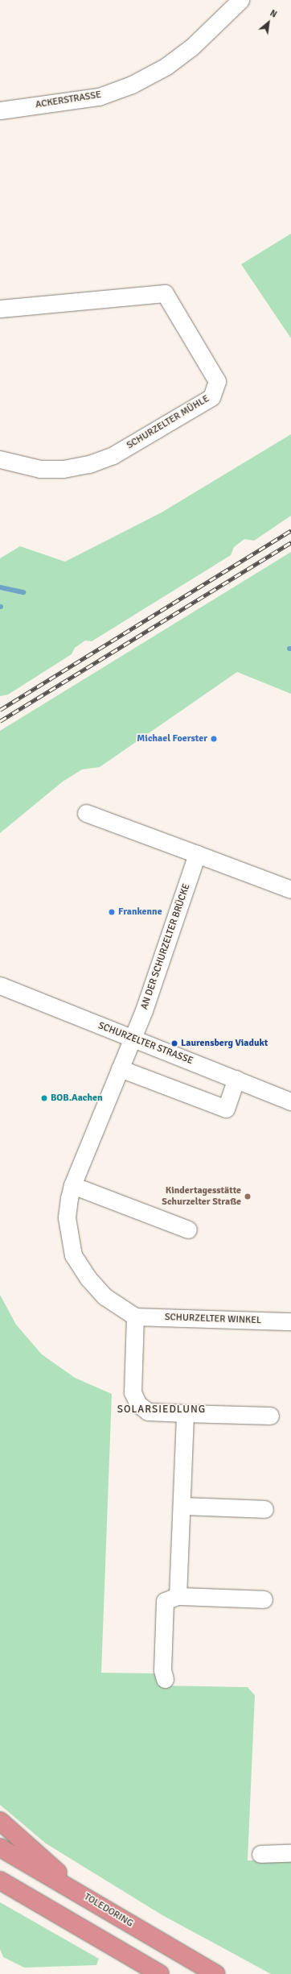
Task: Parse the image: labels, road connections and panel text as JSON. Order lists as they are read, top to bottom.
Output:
{
  "streets": {
    "highway": ["TOLEDORING"],
    "street": [
      "ACKERSTRASSE",
      "SCHURZELTER MÜHLE",
      "AN DER SCHURZELTER BRÜCKE",
      "SCHURZELTER STRASSE",
      "SCHURZELTER WINKEL"
    ]
  },
  "crossings": [
    ["AN DER SCHURZELTER BRÜCKE", "SCHURZELTER STRASSE"]
  ],
  "districts": ["SOLARSIEDLUNG"],
  "places": [
    "Michael Foerster",
    "Frankenne",
    "Laurensberg Viadukt",
    "BOB.Aachen",
    "Kindertagesstätte Schurzelter Straße"
  ],
  "north": "top right"
}
